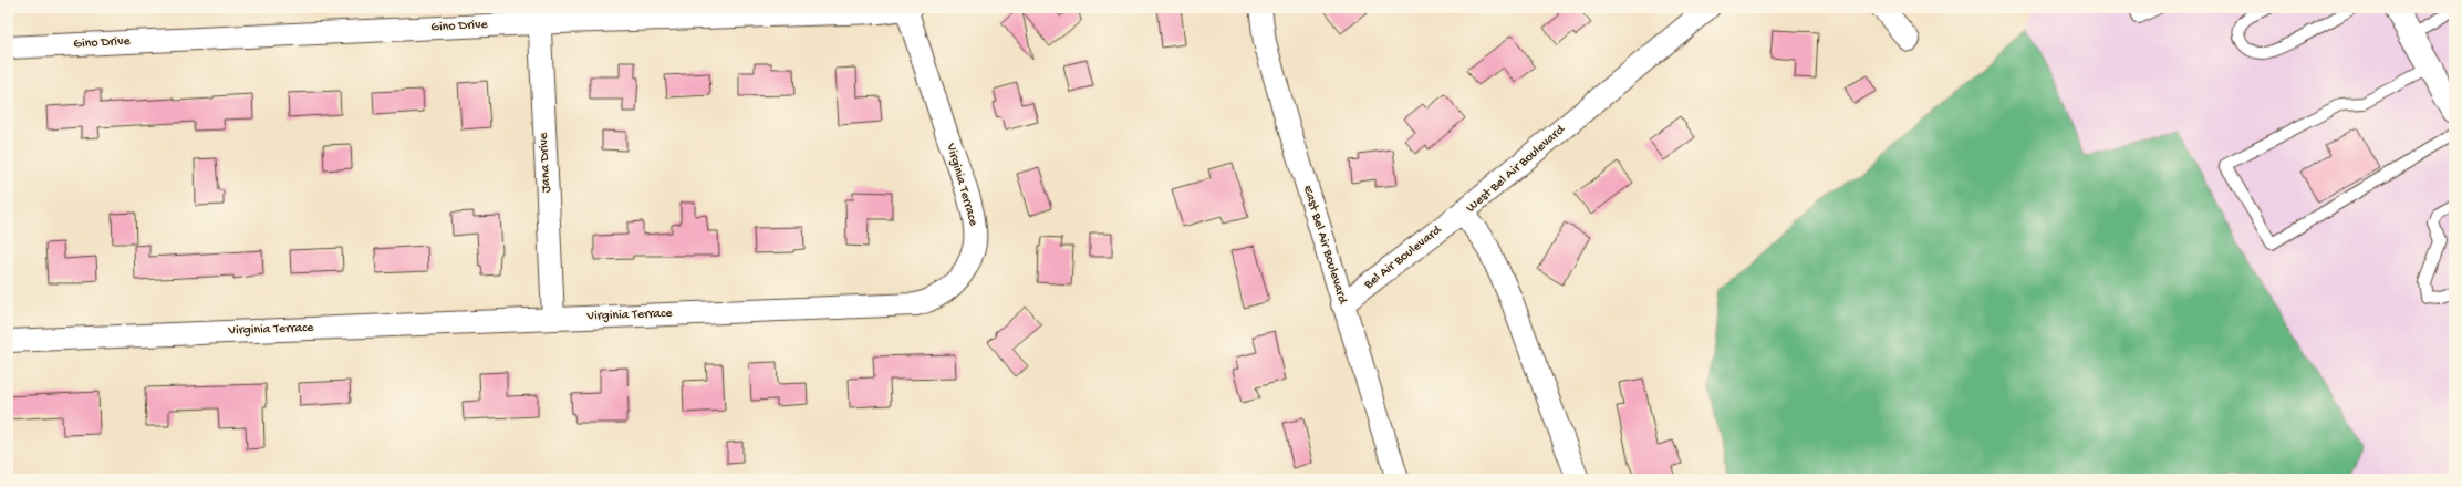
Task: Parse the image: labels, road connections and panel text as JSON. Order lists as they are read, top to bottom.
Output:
{
  "streets": {
    "street": [
      "Gino Drive",
      "Jana Drive",
      "West Bel Air Boulevard",
      "Virginia Terrace",
      "East Bel Air Boulevard",
      "Bel Air Boulevard"
    ]
  },
  "crossings": [
    ["Gino Drive", "Jana Drive"],
    ["Gino Drive", "Virginia Terrace"],
    ["Jana Drive", "Virginia Terrace"],
    ["West Bel Air Boulevard", "Bel Air Boulevard"],
    ["East Bel Air Boulevard", "Bel Air Boulevard"]
  ]
}
